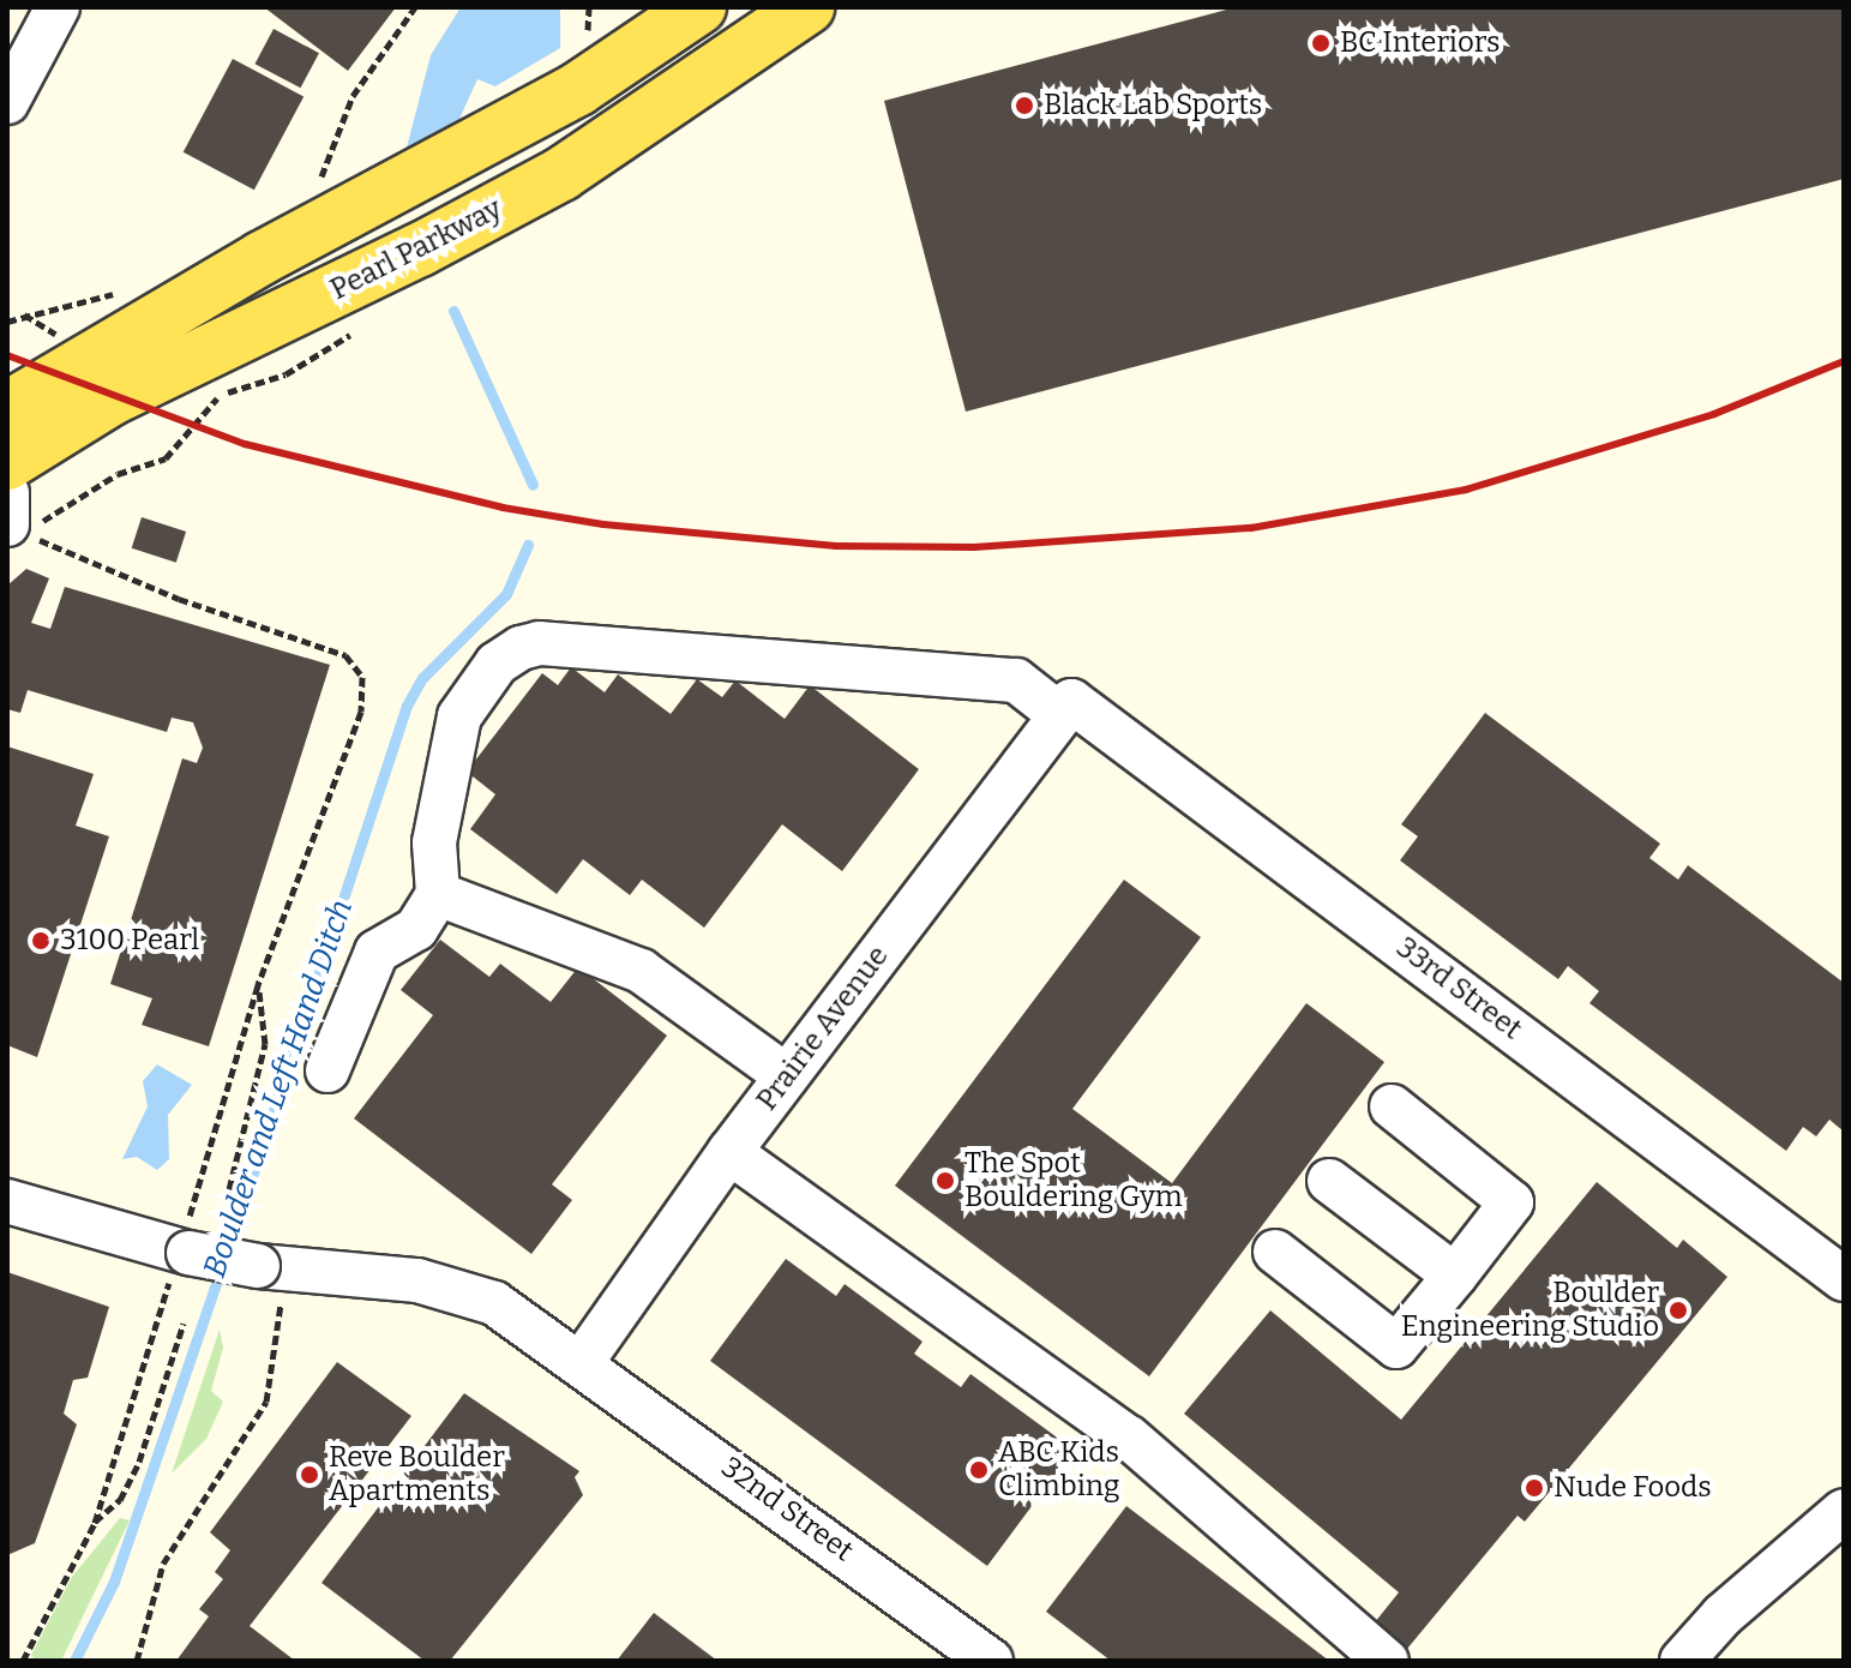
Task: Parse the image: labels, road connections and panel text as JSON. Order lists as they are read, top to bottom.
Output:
{
  "streets": {
    "main road": ["Pearl Parkway"],
    "street": ["33rd Street", "Prairie Avenue", "32nd Street"]
  },
  "crossings": [
    ["33rd Street", "Prairie Avenue"],
    ["Prairie Avenue", "32nd Street"]
  ],
  "water": ["Boulder and Left Hand Ditch"],
  "places": [
    "BC Interiors",
    "Black Lab Sports",
    "3100 Pearl",
    "The Spot Bouldering Gym",
    "Boulder Engineering Studio",
    "ABC Kids Climbing",
    "Reve Boulder Apartments",
    "Nude Foods"
  ]
}
